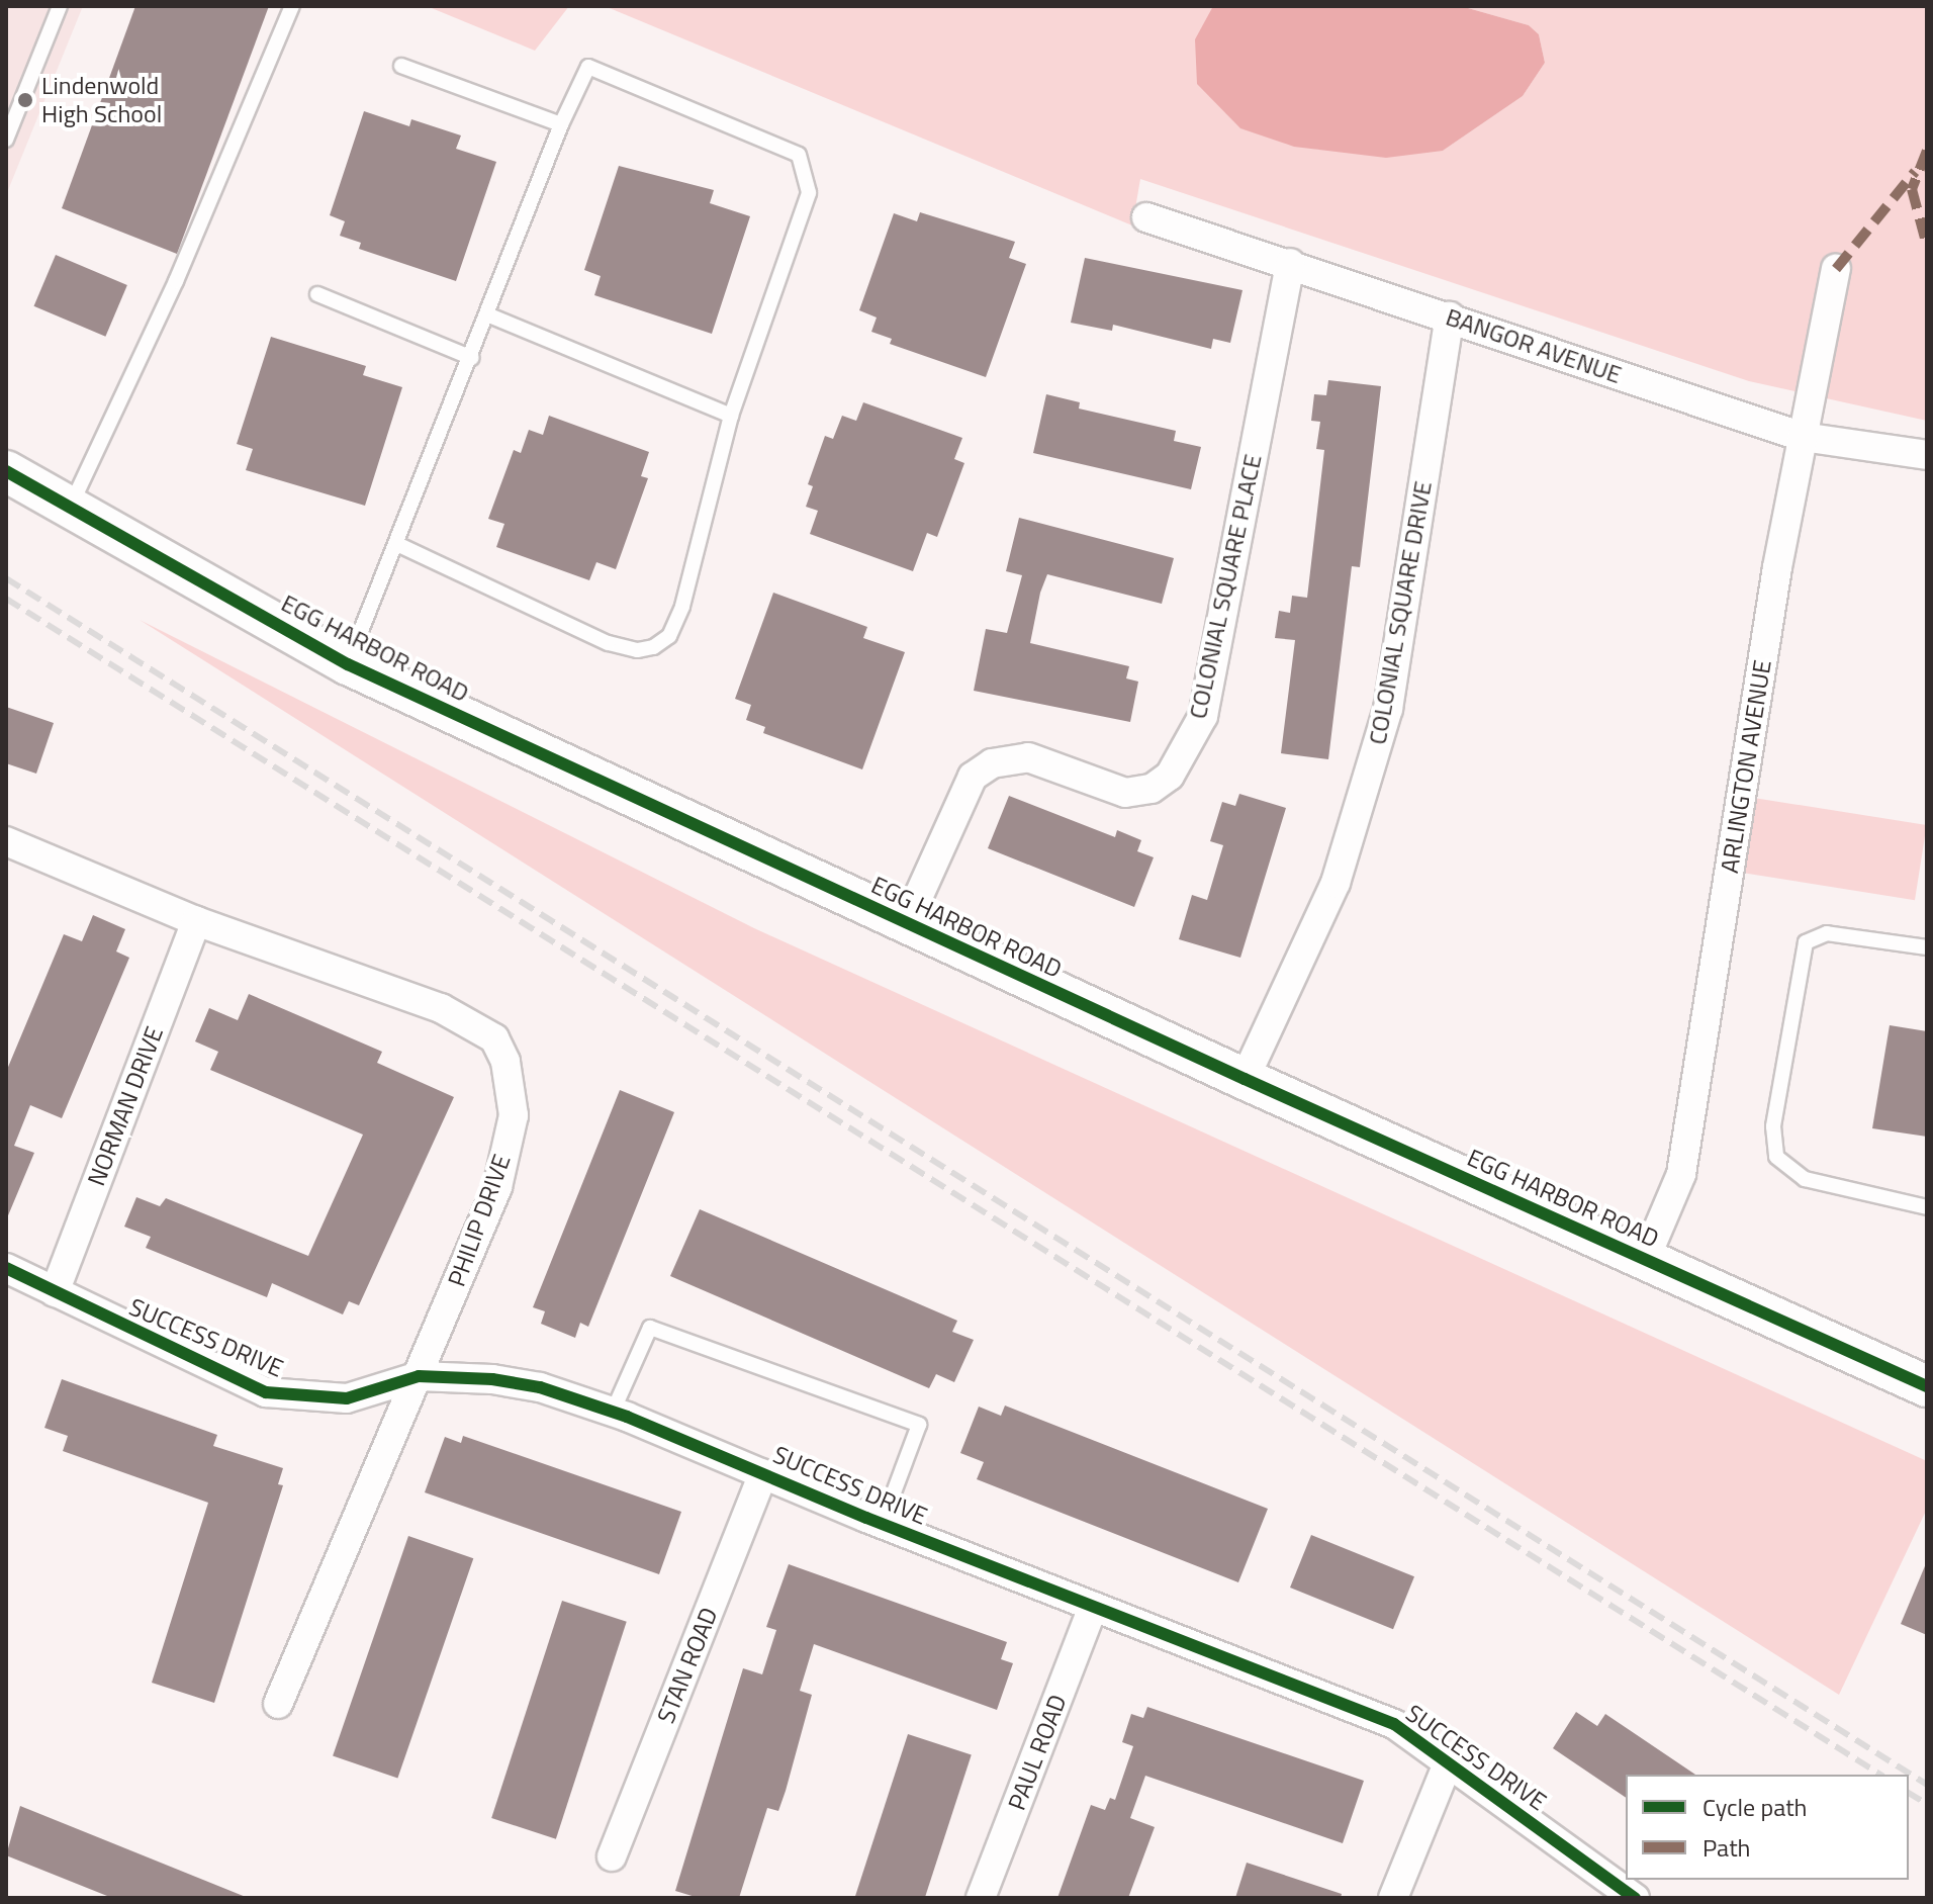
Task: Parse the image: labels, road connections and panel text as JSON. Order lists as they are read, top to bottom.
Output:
{
  "streets": {
    "street": [
      "BANGOR AVENUE",
      "COLONIAL SQUARE PLACE",
      "COLONIAL SQUARE DRIVE",
      "EGG HARBOR ROAD",
      "ARLINGTON AVENUE",
      "NORMAN DRIVE",
      "PHILIP DRIVE",
      "SUCCESS DRIVE",
      "STAN ROAD",
      "PAUL ROAD"
    ]
  },
  "crossings": [
    ["BANGOR AVENUE", "COLONIAL SQUARE PLACE"],
    ["BANGOR AVENUE", "COLONIAL SQUARE DRIVE"],
    ["BANGOR AVENUE", "ARLINGTON AVENUE"],
    ["COLONIAL SQUARE PLACE", "EGG HARBOR ROAD"],
    ["COLONIAL SQUARE DRIVE", "EGG HARBOR ROAD"],
    ["EGG HARBOR ROAD", "ARLINGTON AVENUE"],
    ["NORMAN DRIVE", "PHILIP DRIVE"],
    ["NORMAN DRIVE", "SUCCESS DRIVE"],
    ["PHILIP DRIVE", "SUCCESS DRIVE"],
    ["SUCCESS DRIVE", "STAN ROAD"],
    ["SUCCESS DRIVE", "PAUL ROAD"]
  ],
  "places": ["Lindenwold High School"],
  "legend": ["Cycle path", "Path"]
}
